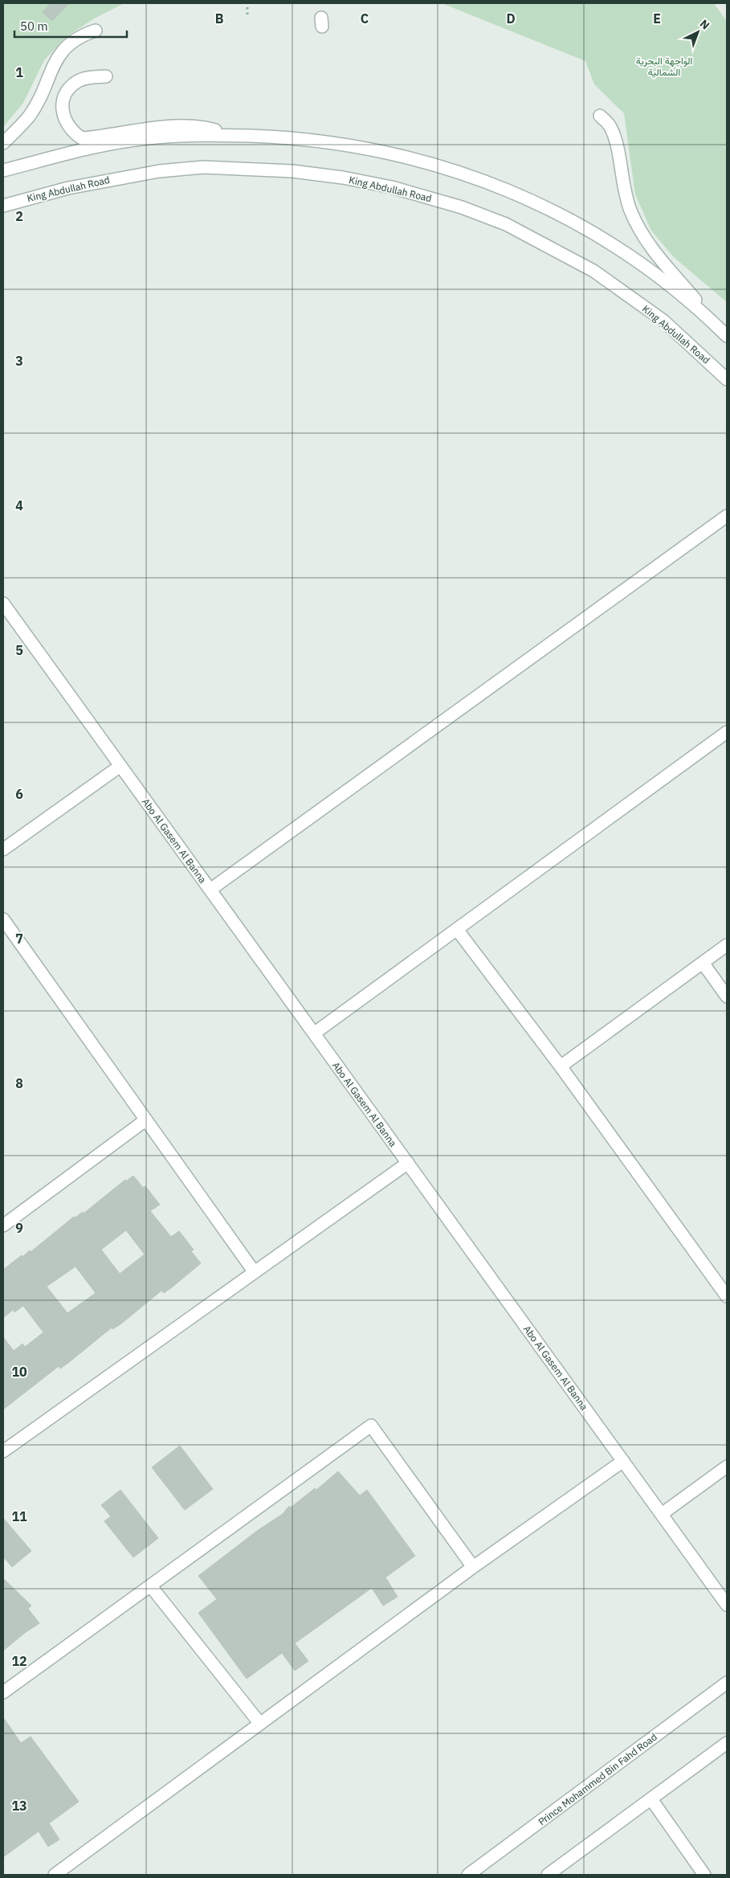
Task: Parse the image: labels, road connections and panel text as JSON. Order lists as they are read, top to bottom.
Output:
{
  "streets": {
    "street": ["King Abdullah Road", "Abo Al Gasem Al Banna", "Prince Mohammed Bin Fahd Road"]
  },
  "parks": ["الواجهة البحرية الشمالية"],
  "scale_bar": "50 m",
  "north": "top right",
  "grid": {
    "columns": [
      "B",
      "C",
      "D",
      "E"
    ],
    "rows": [
      "1",
      "2",
      "3",
      "4",
      "5",
      "6",
      "7",
      "8",
      "9",
      "10",
      "11",
      "12",
      "13"
    ]
  }
}
